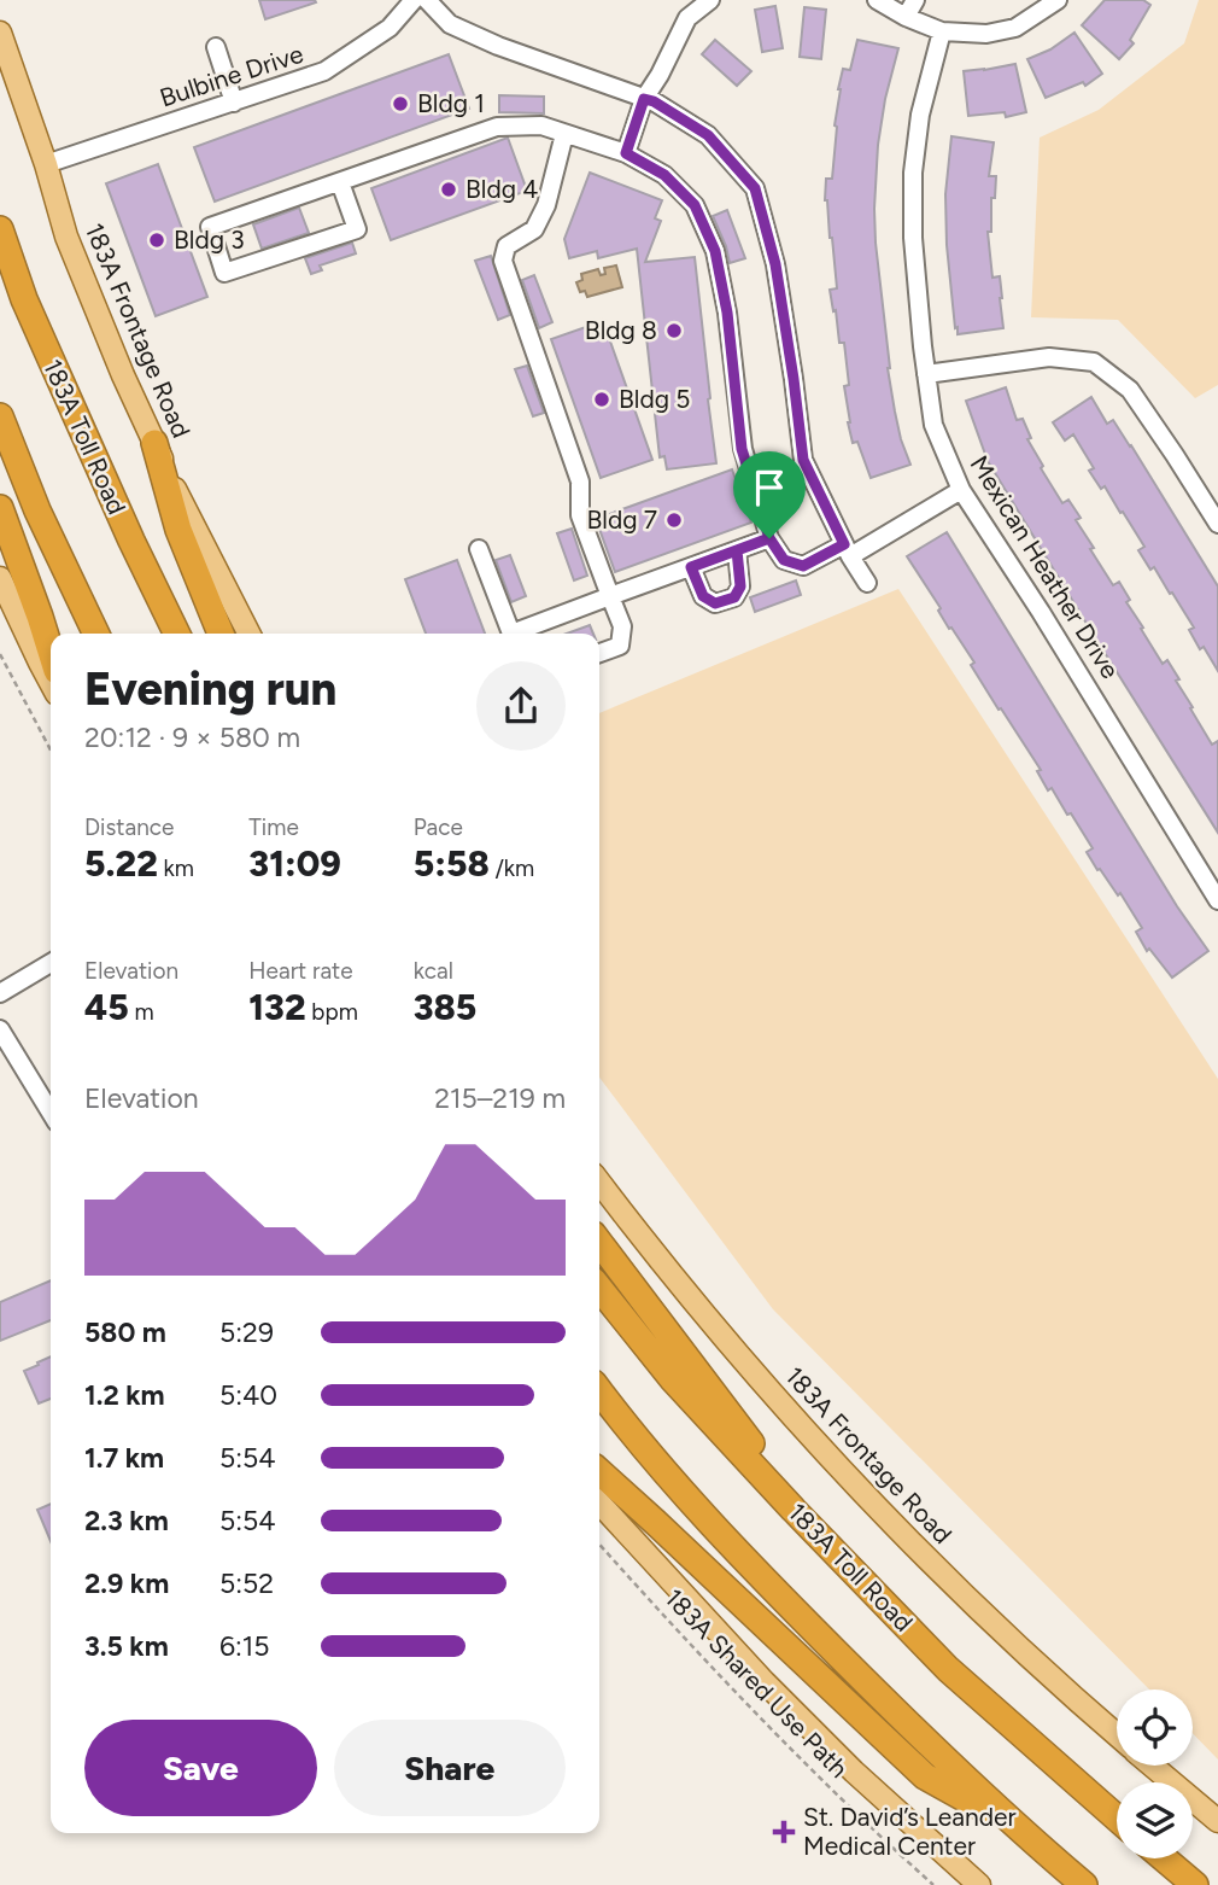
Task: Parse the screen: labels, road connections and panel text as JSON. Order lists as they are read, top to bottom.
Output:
{
  "streets": {
    "highway": ["183A Toll Road"],
    "main road": ["183A Frontage Road"],
    "street": ["Bulbine Drive", "Mexican Heather Drive"],
    "path": ["183A Shared Use Path"]
  },
  "crossings": [
    ["Bulbine Drive", "183A Frontage Road"]
  ],
  "places": {
    "other": [
      "Bldg 1",
      "Bldg 4",
      "Bldg 3",
      "Bldg 8",
      "Bldg 5",
      "Bldg 7"
    ],
    "health": ["St. David’s Leander Medical Center"]
  },
  "page": {
    "heading": ["Evening run", "20:12 · 9 × 580 m"],
    "stats": [
      ["Distance", "5.22 km"],
      ["Time", "31:09"],
      ["Pace", "5:58 /km"],
      ["Elevation", "45 m"],
      ["Heart rate", "132 bpm"],
      ["kcal", "385"]
    ],
    "chart": ["Elevation", "215–219 m"],
    "list": [
      {
        "name": "580 m",
        "note": "5:29"
      },
      {
        "name": "1.2 km",
        "note": "5:40"
      },
      {
        "name": "1.7 km",
        "note": "5:54"
      },
      {
        "name": "2.3 km",
        "note": "5:54"
      },
      {
        "name": "2.9 km",
        "note": "5:52"
      },
      {
        "name": "3.5 km",
        "note": "6:15"
      }
    ],
    "buttons": ["Save", "Share"]
  }
}
